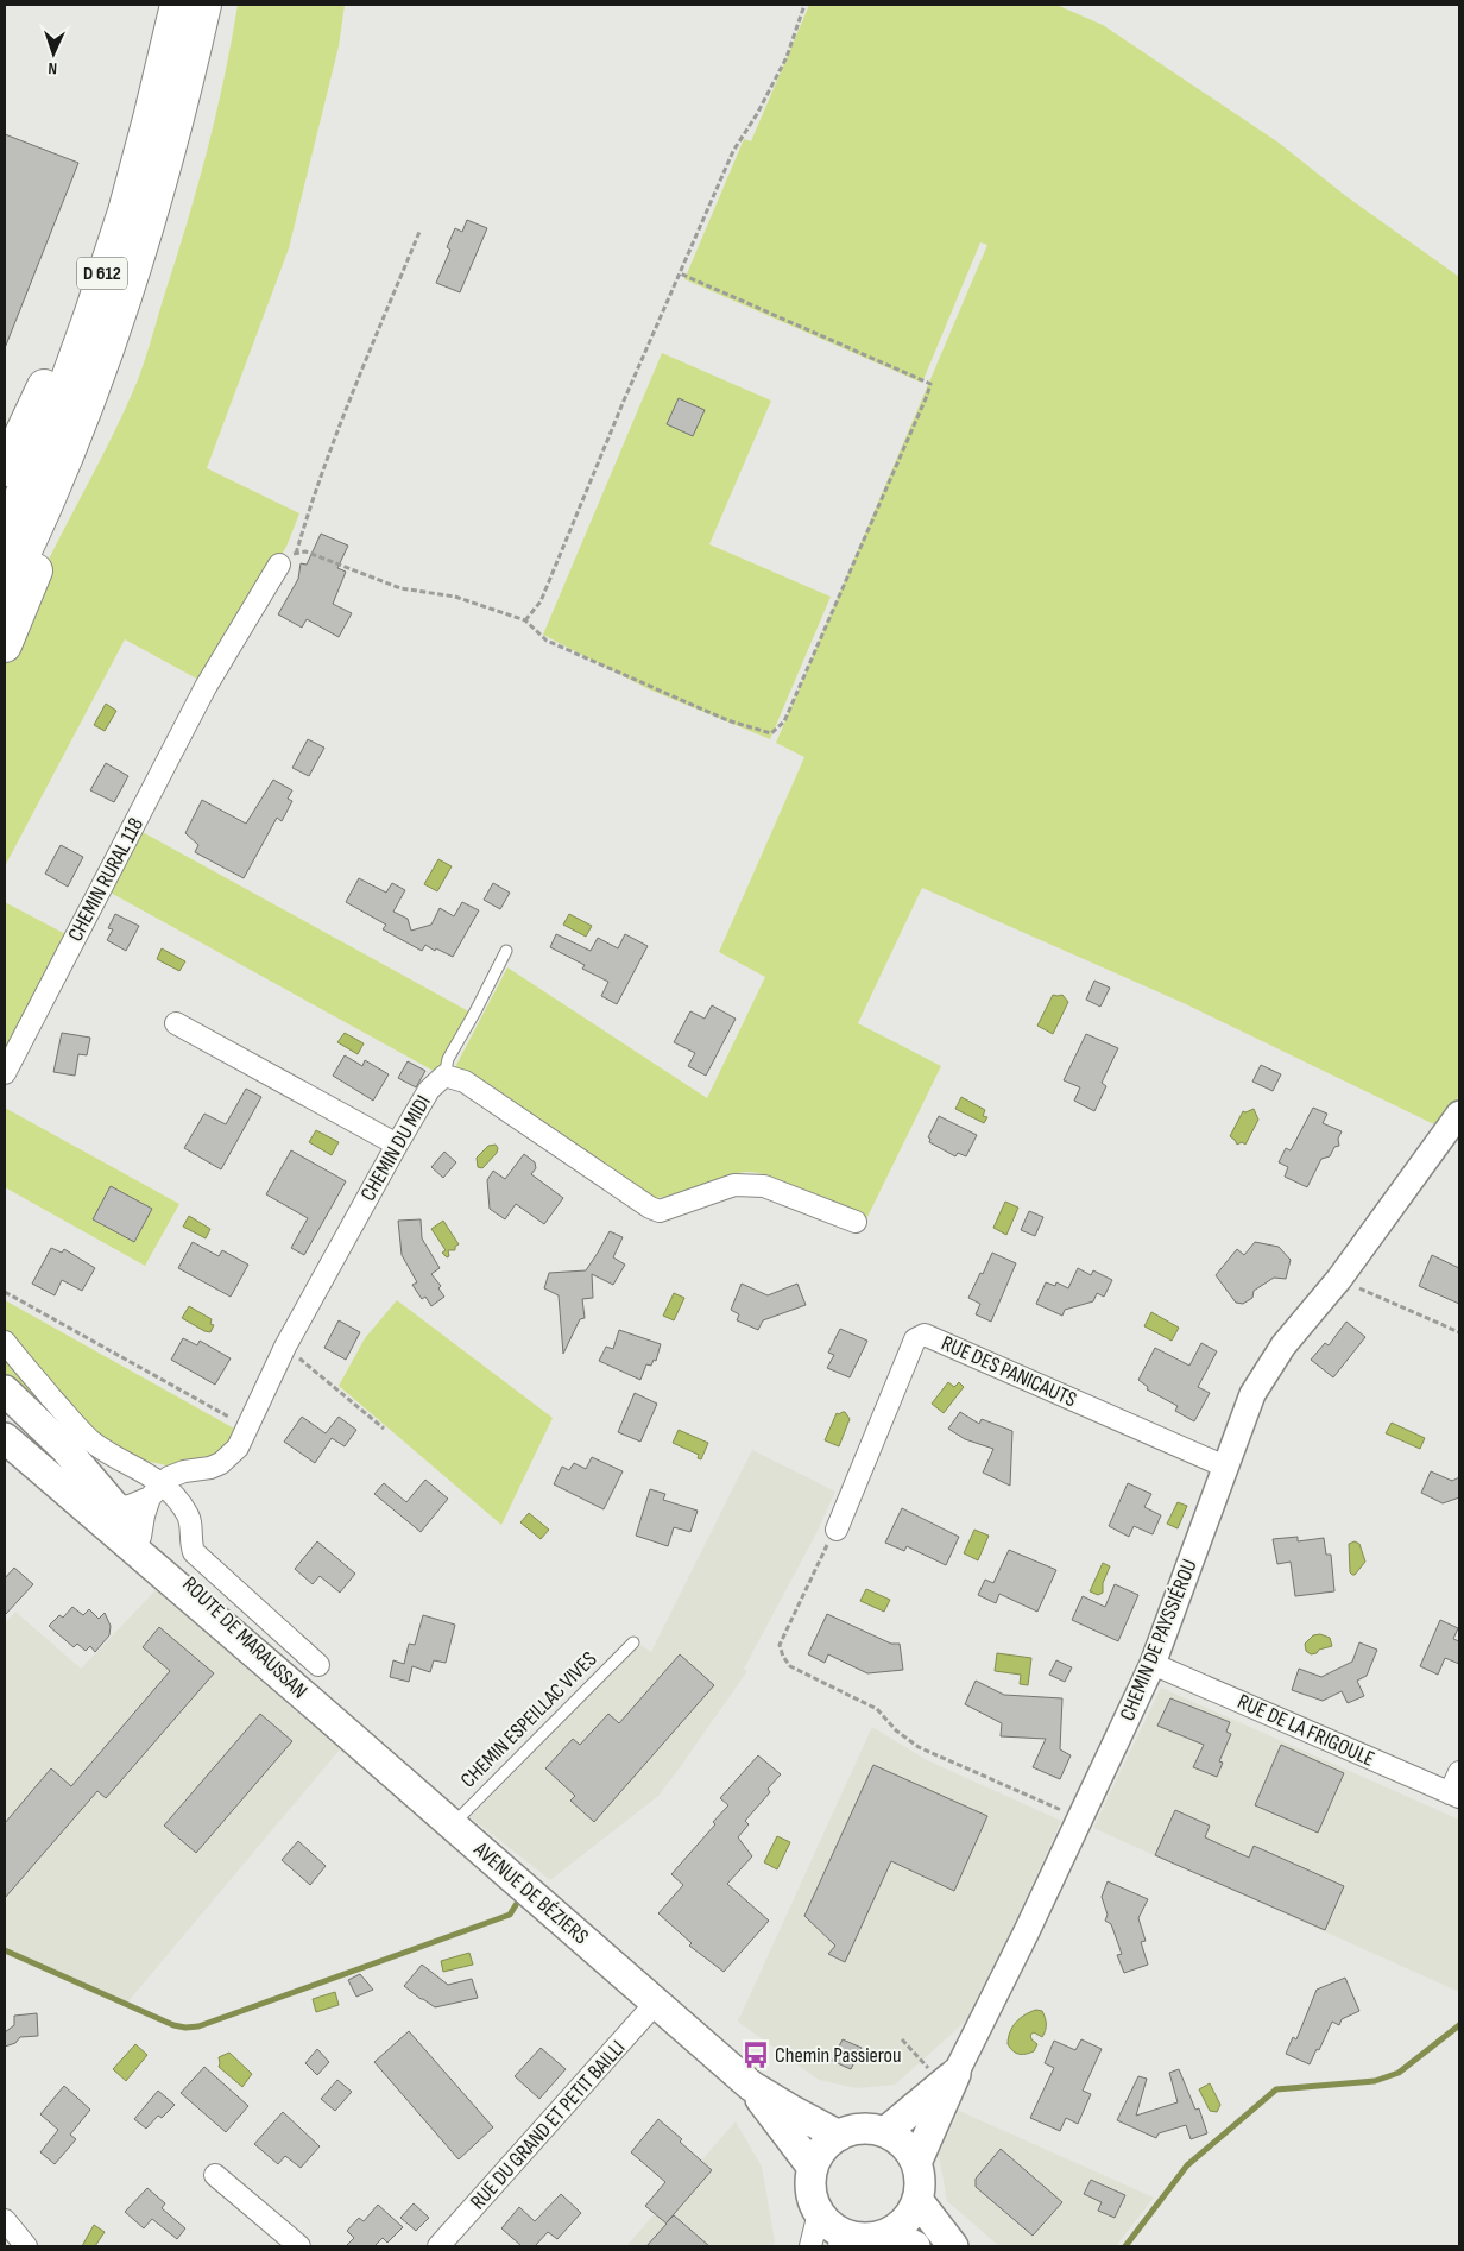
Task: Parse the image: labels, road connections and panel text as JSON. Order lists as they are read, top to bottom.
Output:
{
  "streets": {
    "highway": ["D 612"],
    "main road": ["ROUTE DE MARAUSSAN", "CHEMIN DE PAYSSIÉROU", "AVENUE DE BÉZIERS"],
    "street": [
      "CHEMIN RURAL 118",
      "CHEMIN DU MIDI",
      "RUE DES PANICAUTS",
      "RUE DE LA FRIGOULE",
      "RUE DU GRAND ET PETIT BAILLI"
    ],
    "lane": ["CHEMIN ESPEILLAC VIVES"]
  },
  "crossings": [
    ["CHEMIN DU MIDI", "ROUTE DE MARAUSSAN"],
    ["RUE DES PANICAUTS", "CHEMIN DE PAYSSIÉROU"],
    ["ROUTE DE MARAUSSAN", "AVENUE DE BÉZIERS"],
    ["CHEMIN DE PAYSSIÉROU", "RUE DE LA FRIGOULE"],
    ["CHEMIN DE PAYSSIÉROU", "AVENUE DE BÉZIERS"],
    ["CHEMIN ESPEILLAC VIVES", "AVENUE DE BÉZIERS"],
    ["AVENUE DE BÉZIERS", "RUE DU GRAND ET PETIT BAILLI"]
  ],
  "places": {
    "bus stop": ["Chemin Passierou"]
  },
  "north": "bottom"
}
